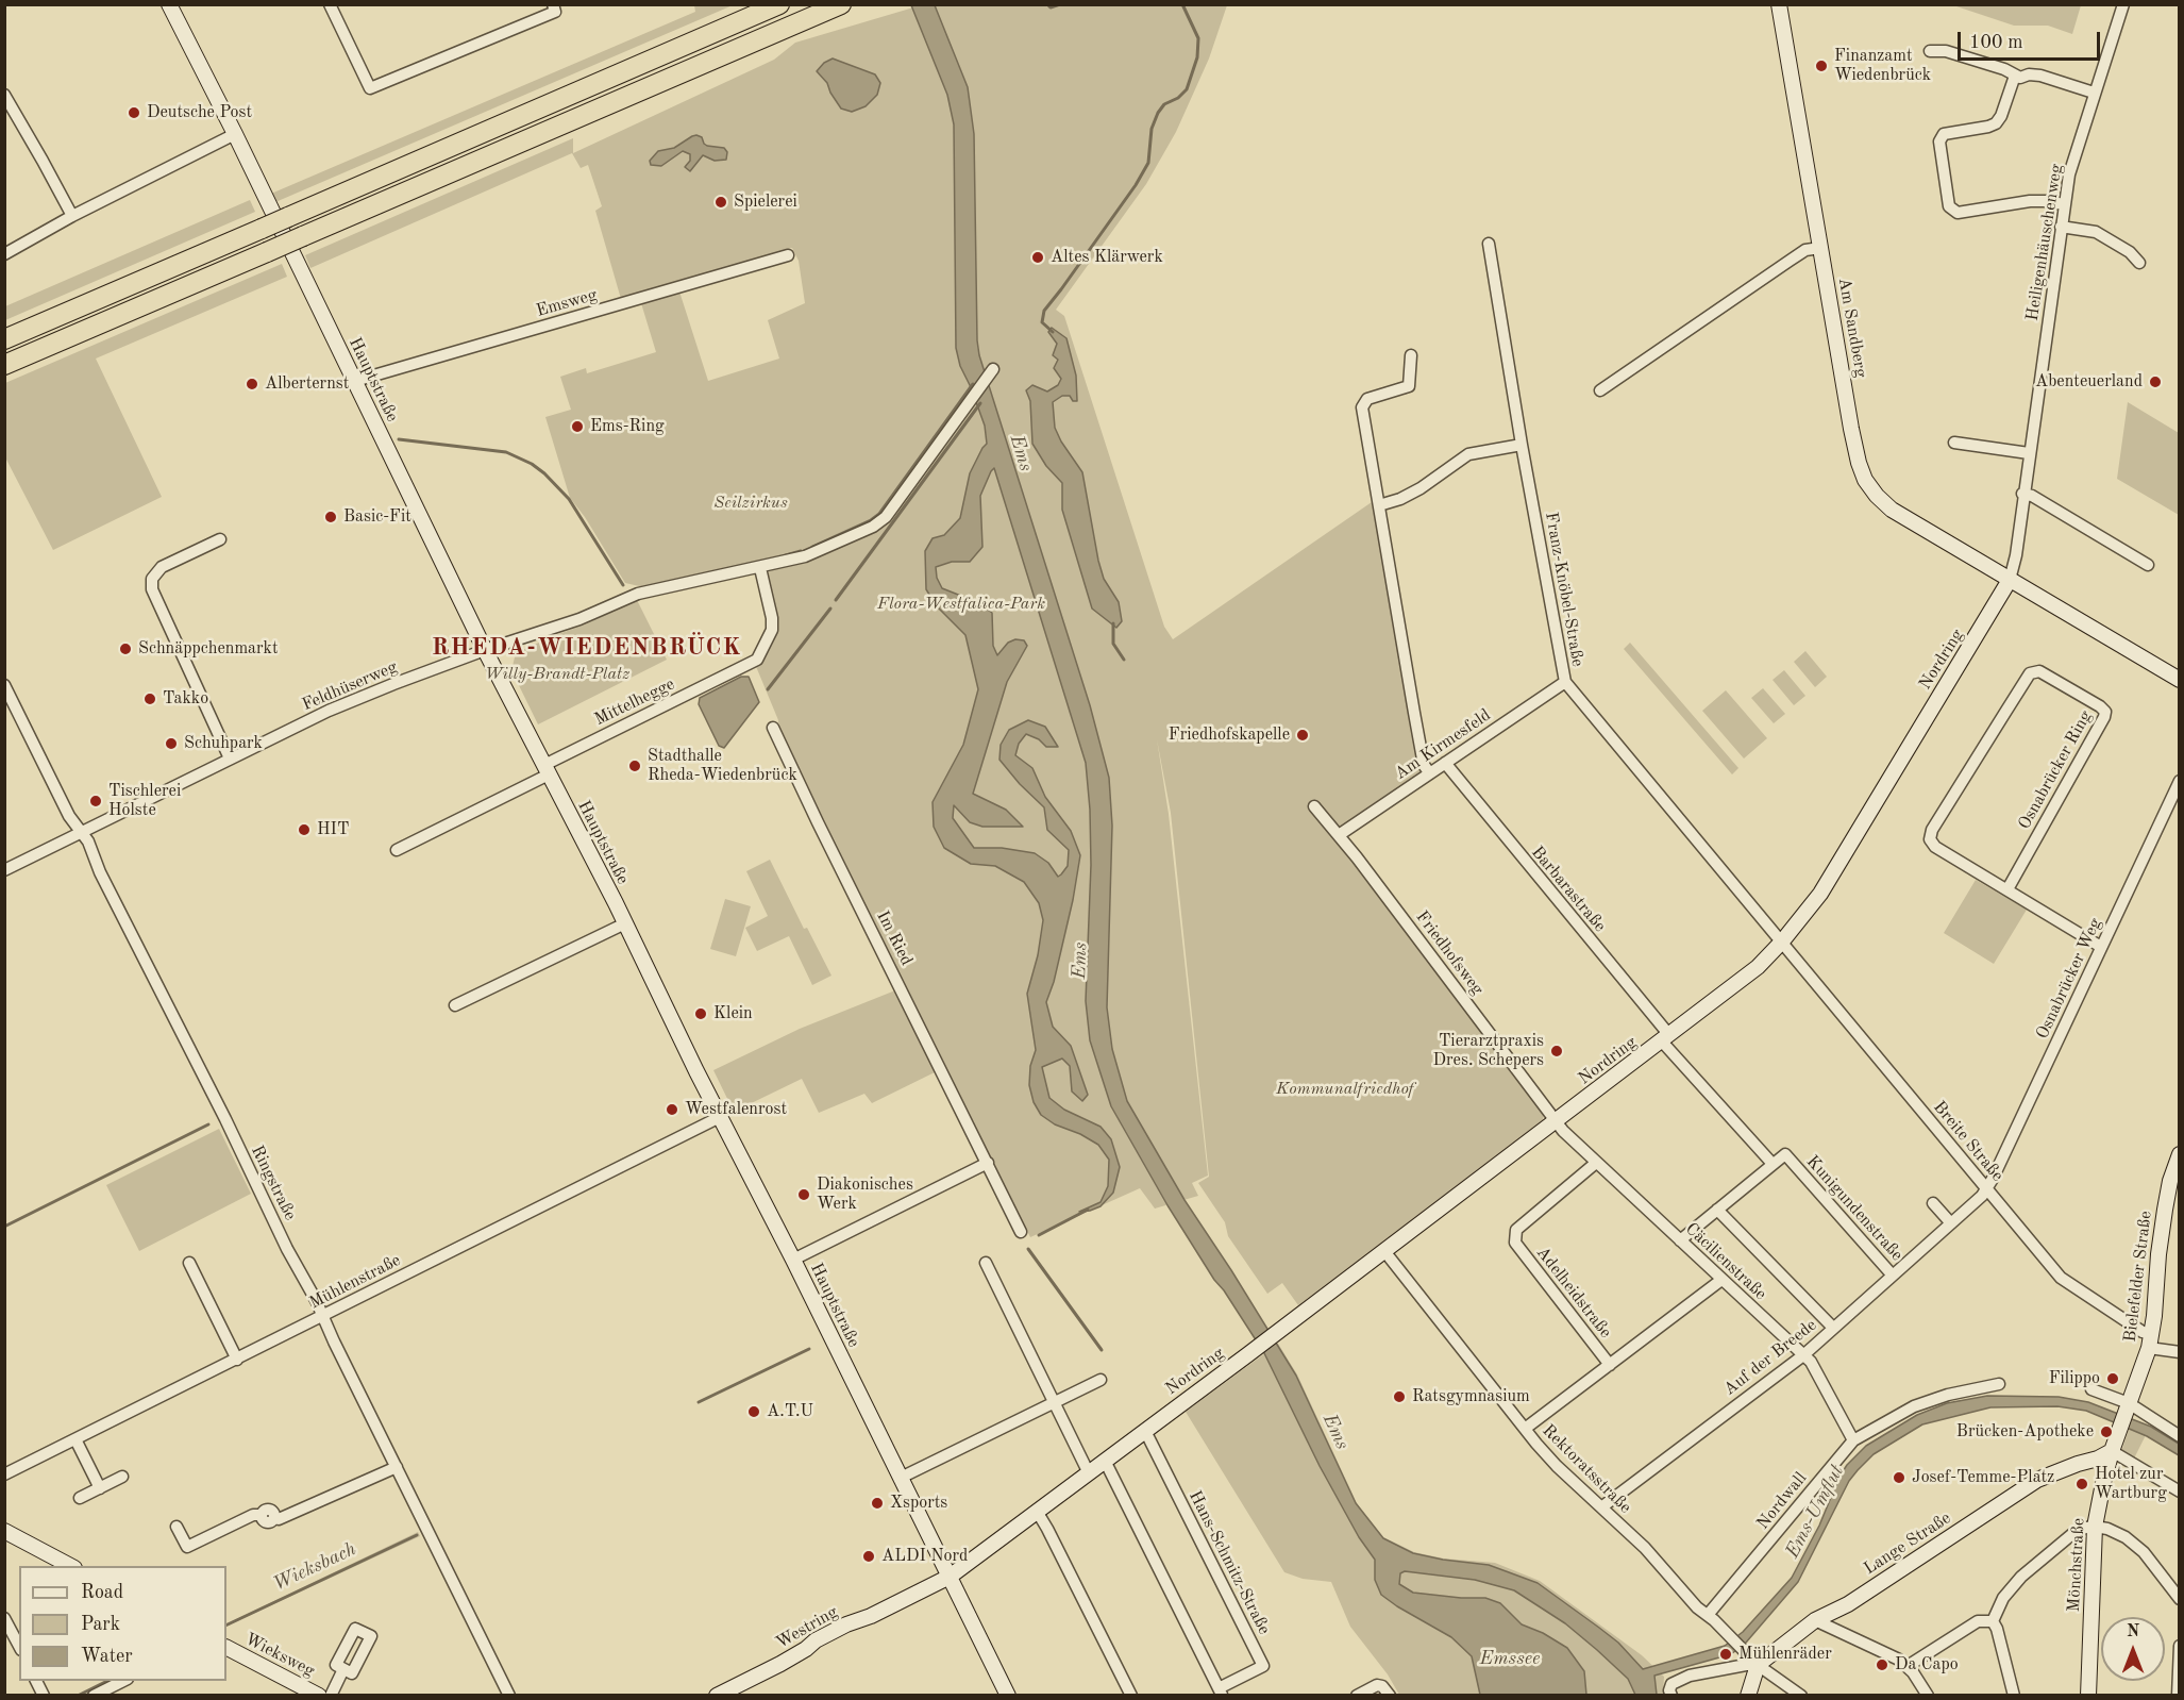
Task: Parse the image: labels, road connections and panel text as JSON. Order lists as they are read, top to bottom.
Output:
{
  "streets": {
    "street": [
      "Heiligenhäuschenweg",
      "Emsweg",
      "Am Sandberg",
      "Hauptstraße",
      "Franz-Knöbel-Straße",
      "Nordring",
      "Feldhüserweg",
      "Mittelhegge",
      "Am Kirmesfeld",
      "Osnabrücker Ring",
      "Barbarastraße",
      "Im Ried",
      "Friedhofsweg",
      "Osnabrücker Weg",
      "Breite Straße",
      "Ringstraße",
      "Kunigundenstraße",
      "Cäcilienstraße",
      "Bielefelder Straße",
      "Mühlenstraße",
      "Adelheidstraße",
      "Auf der Breede",
      "Rektoratsstraße",
      "Nordwall",
      "Lange Straße",
      "Hans-Schmitz-Straße",
      "Mönchstraße",
      "Westring",
      "Wieksweg"
    ]
  },
  "crossings": [
    ["Heiligenhäuschenweg", "Am Sandberg"],
    ["Heiligenhäuschenweg", "Nordring"],
    ["Emsweg", "Hauptstraße"],
    ["Am Sandberg", "Nordring"],
    ["Hauptstraße", "Nordring"],
    ["Hauptstraße", "Feldhüserweg"],
    ["Hauptstraße", "Mittelhegge"],
    ["Hauptstraße", "Mühlenstraße"],
    ["Hauptstraße", "Westring"],
    ["Franz-Knöbel-Straße", "Nordring"],
    ["Franz-Knöbel-Straße", "Am Kirmesfeld"],
    ["Franz-Knöbel-Straße", "Breite Straße"],
    ["Nordring", "Barbarastraße"],
    ["Nordring", "Friedhofsweg"],
    ["Nordring", "Breite Straße"],
    ["Nordring", "Cäcilienstraße"],
    ["Nordring", "Rektoratsstraße"],
    ["Nordring", "Hans-Schmitz-Straße"],
    ["Nordring", "Westring"],
    ["Feldhüserweg", "Ringstraße"],
    ["Am Kirmesfeld", "Barbarastraße"],
    ["Am Kirmesfeld", "Friedhofsweg"],
    ["Osnabrücker Ring", "Osnabrücker Weg"],
    ["Friedhofsweg", "Cäcilienstraße"],
    ["Osnabrücker Weg", "Breite Straße"],
    ["Osnabrücker Weg", "Auf der Breede"],
    ["Breite Straße", "Bielefelder Straße"],
    ["Breite Straße", "Auf der Breede"],
    ["Ringstraße", "Mühlenstraße"],
    ["Kunigundenstraße", "Auf der Breede"],
    ["Cäcilienstraße", "Adelheidstraße"],
    ["Cäcilienstraße", "Auf der Breede"],
    ["Cäcilienstraße", "Nordwall"],
    ["Bielefelder Straße", "Mönchstraße"],
    ["Auf der Breede", "Rektoratsstraße"],
    ["Rektoratsstraße", "Nordwall"],
    ["Rektoratsstraße", "Lange Straße"],
    ["Lange Straße", "Mönchstraße"]
  ],
  "districts": ["RHEDA-WIEDENBRÜCK"],
  "water": [
    "Ems",
    "Ems-Umflut",
    "Wieksbach",
    "Emssee"
  ],
  "parks": [
    "Seilzirkus",
    "Flora-Westfalica-Park",
    "Willy-Brandt-Platz",
    "Kommunalfriedhof"
  ],
  "places": [
    "Finanzamt Wiedenbrück",
    "Deutsche Post",
    "Spielerei",
    "Altes Klärwerk",
    "Abenteuerland",
    "Alberternst",
    "Ems-Ring",
    "Basic-Fit",
    "Schnäppchenmarkt",
    "Takko",
    "Friedhofskapelle",
    "Schuhpark",
    "Stadthalle Rheda-Wiedenbrück",
    "Tischlerei Holste",
    "HIT",
    "Klein",
    "Tierarztpraxis Dres. Schepers",
    "Westfalenrost",
    "Diakonisches Werk",
    "Filippo",
    "Ratsgymnasium",
    "A.T.U",
    "Brücken-Apotheke",
    "Josef-Temme-Platz",
    "Hotel zur Wartburg",
    "Xsports",
    "ALDI Nord",
    "Mühlenräder",
    "Da Capo"
  ],
  "legend": ["Road", "Park", "Water"],
  "scale_bar": "100 m",
  "north": "top"
}
